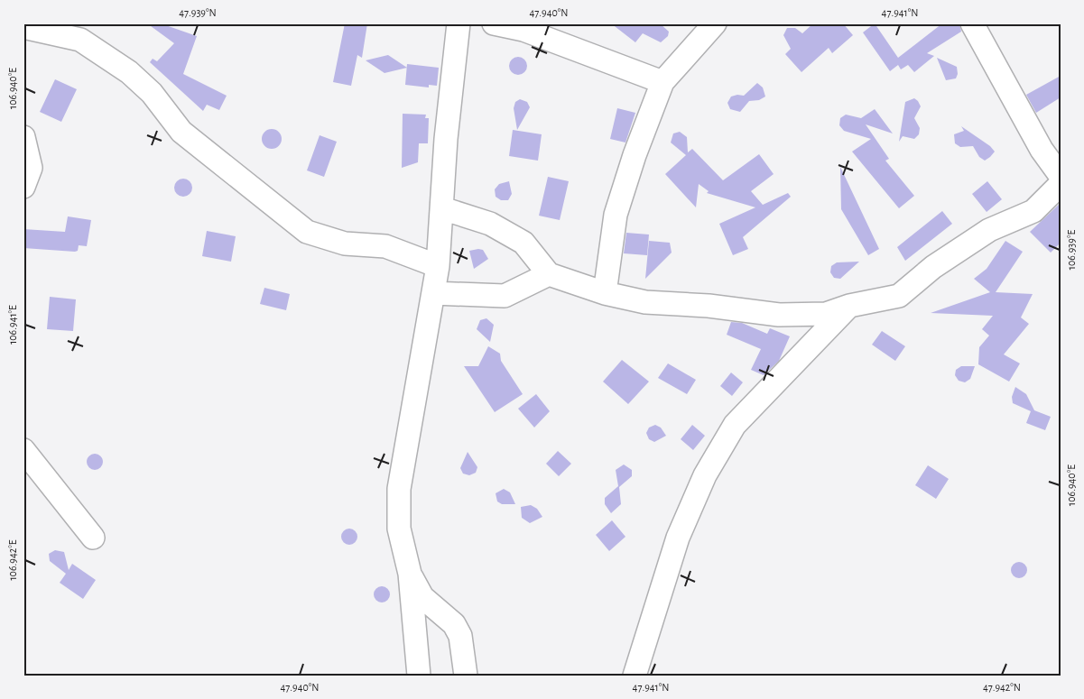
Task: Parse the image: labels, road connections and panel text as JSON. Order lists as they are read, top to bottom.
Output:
{
  "coordinates": [
    "47.939°N",
    "47.940°N",
    "47.941°N",
    "106.940°E",
    "106.939°E",
    "106.941°E",
    "106.942°E",
    "47.942°N"
  ]
}
